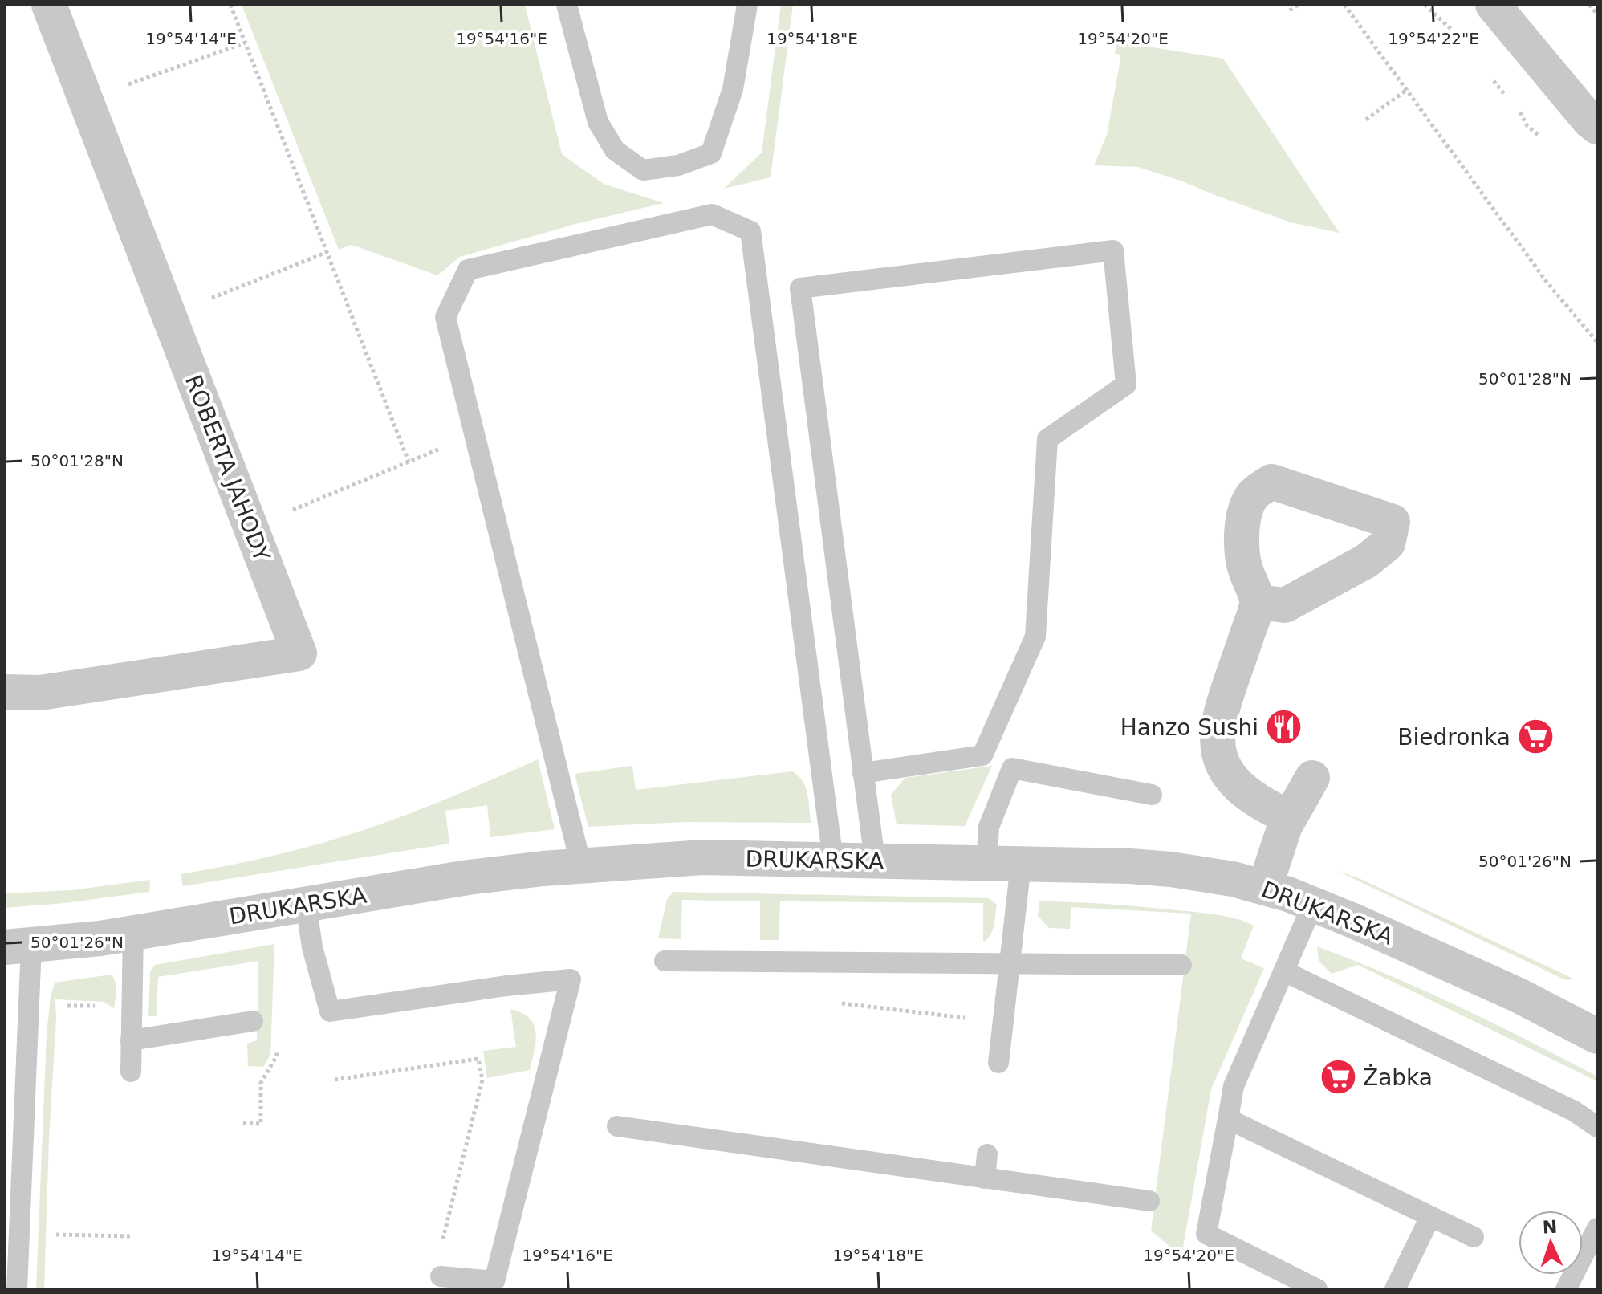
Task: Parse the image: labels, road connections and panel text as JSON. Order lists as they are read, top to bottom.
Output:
{
  "streets": {
    "street": ["ROBERTA JAHODY", "DRUKARSKA"]
  },
  "places": {
    "restaurant": ["Hanzo Sushi"],
    "supermarket": ["Biedronka", "Żabka"]
  },
  "north": "top",
  "coordinates": [
    "19°54'14\"E",
    "19°54'16\"E",
    "19°54'18\"E",
    "19°54'20\"E",
    "19°54'22\"E",
    "50°01'28\"N",
    "50°01'26\"N"
  ]
}
